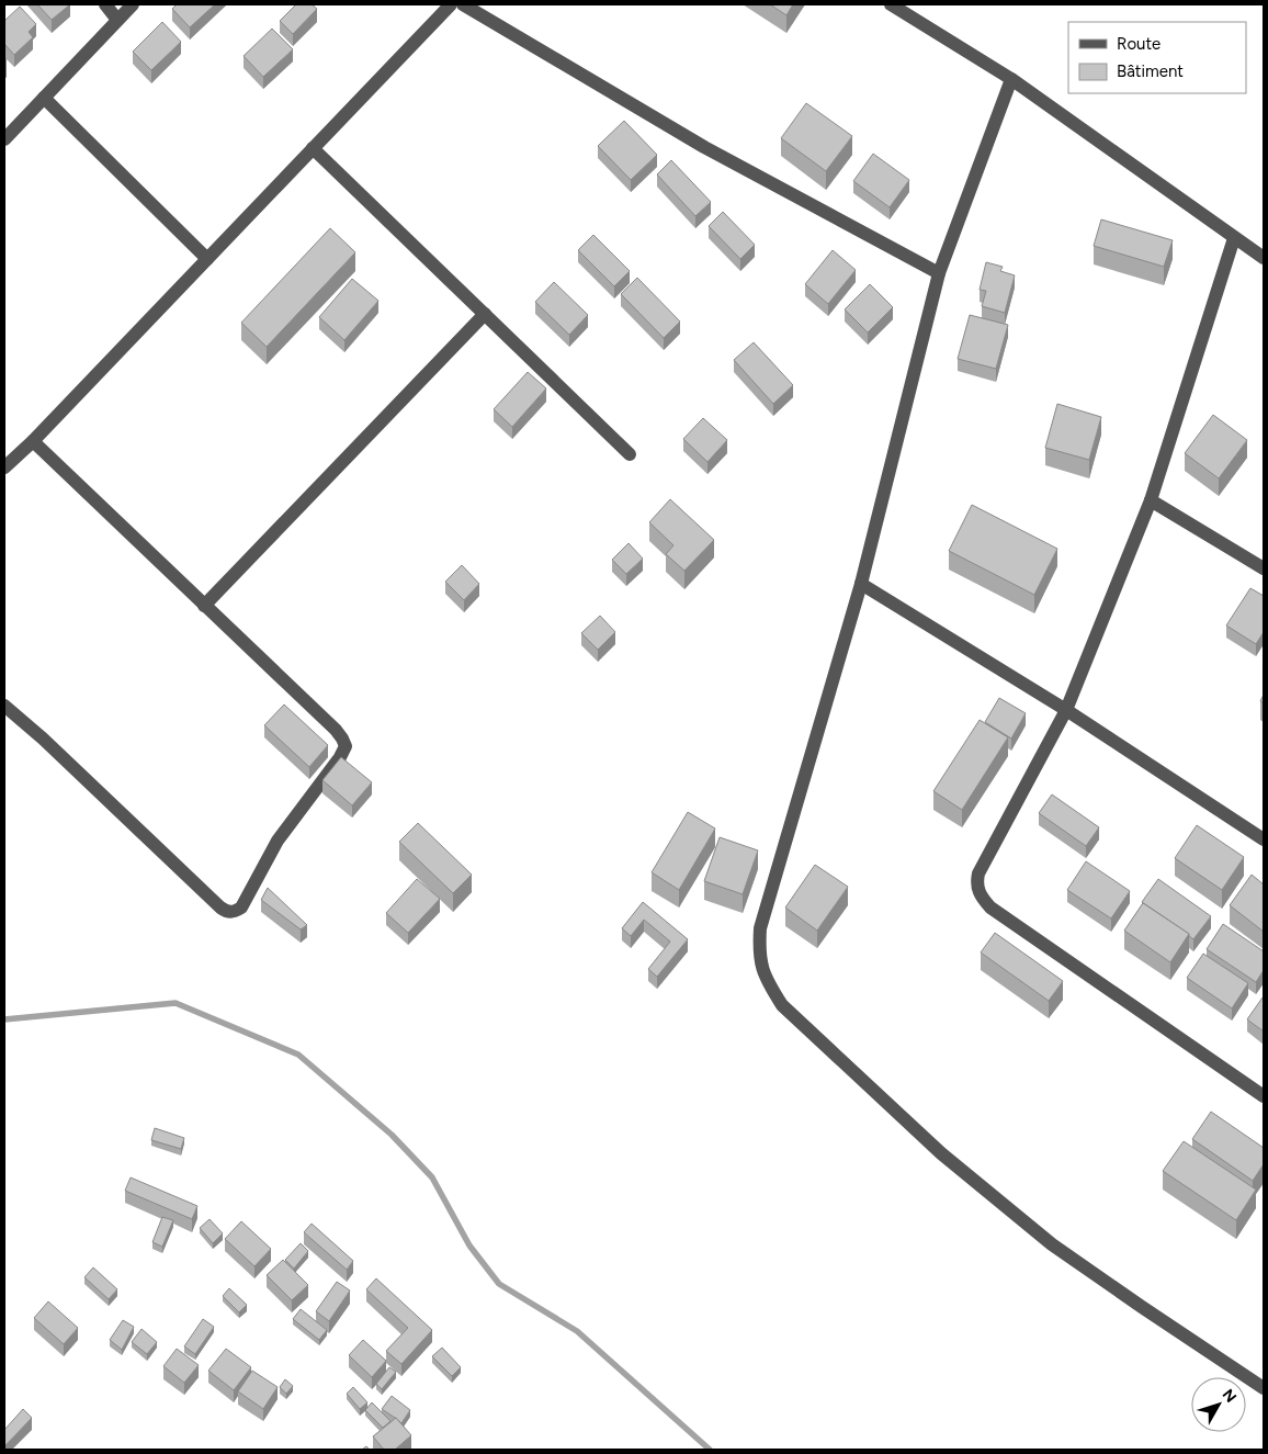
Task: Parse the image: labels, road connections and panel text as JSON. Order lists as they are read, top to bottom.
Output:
{
  "legend": ["Route", "Bâtiment"],
  "north": "top right"
}
